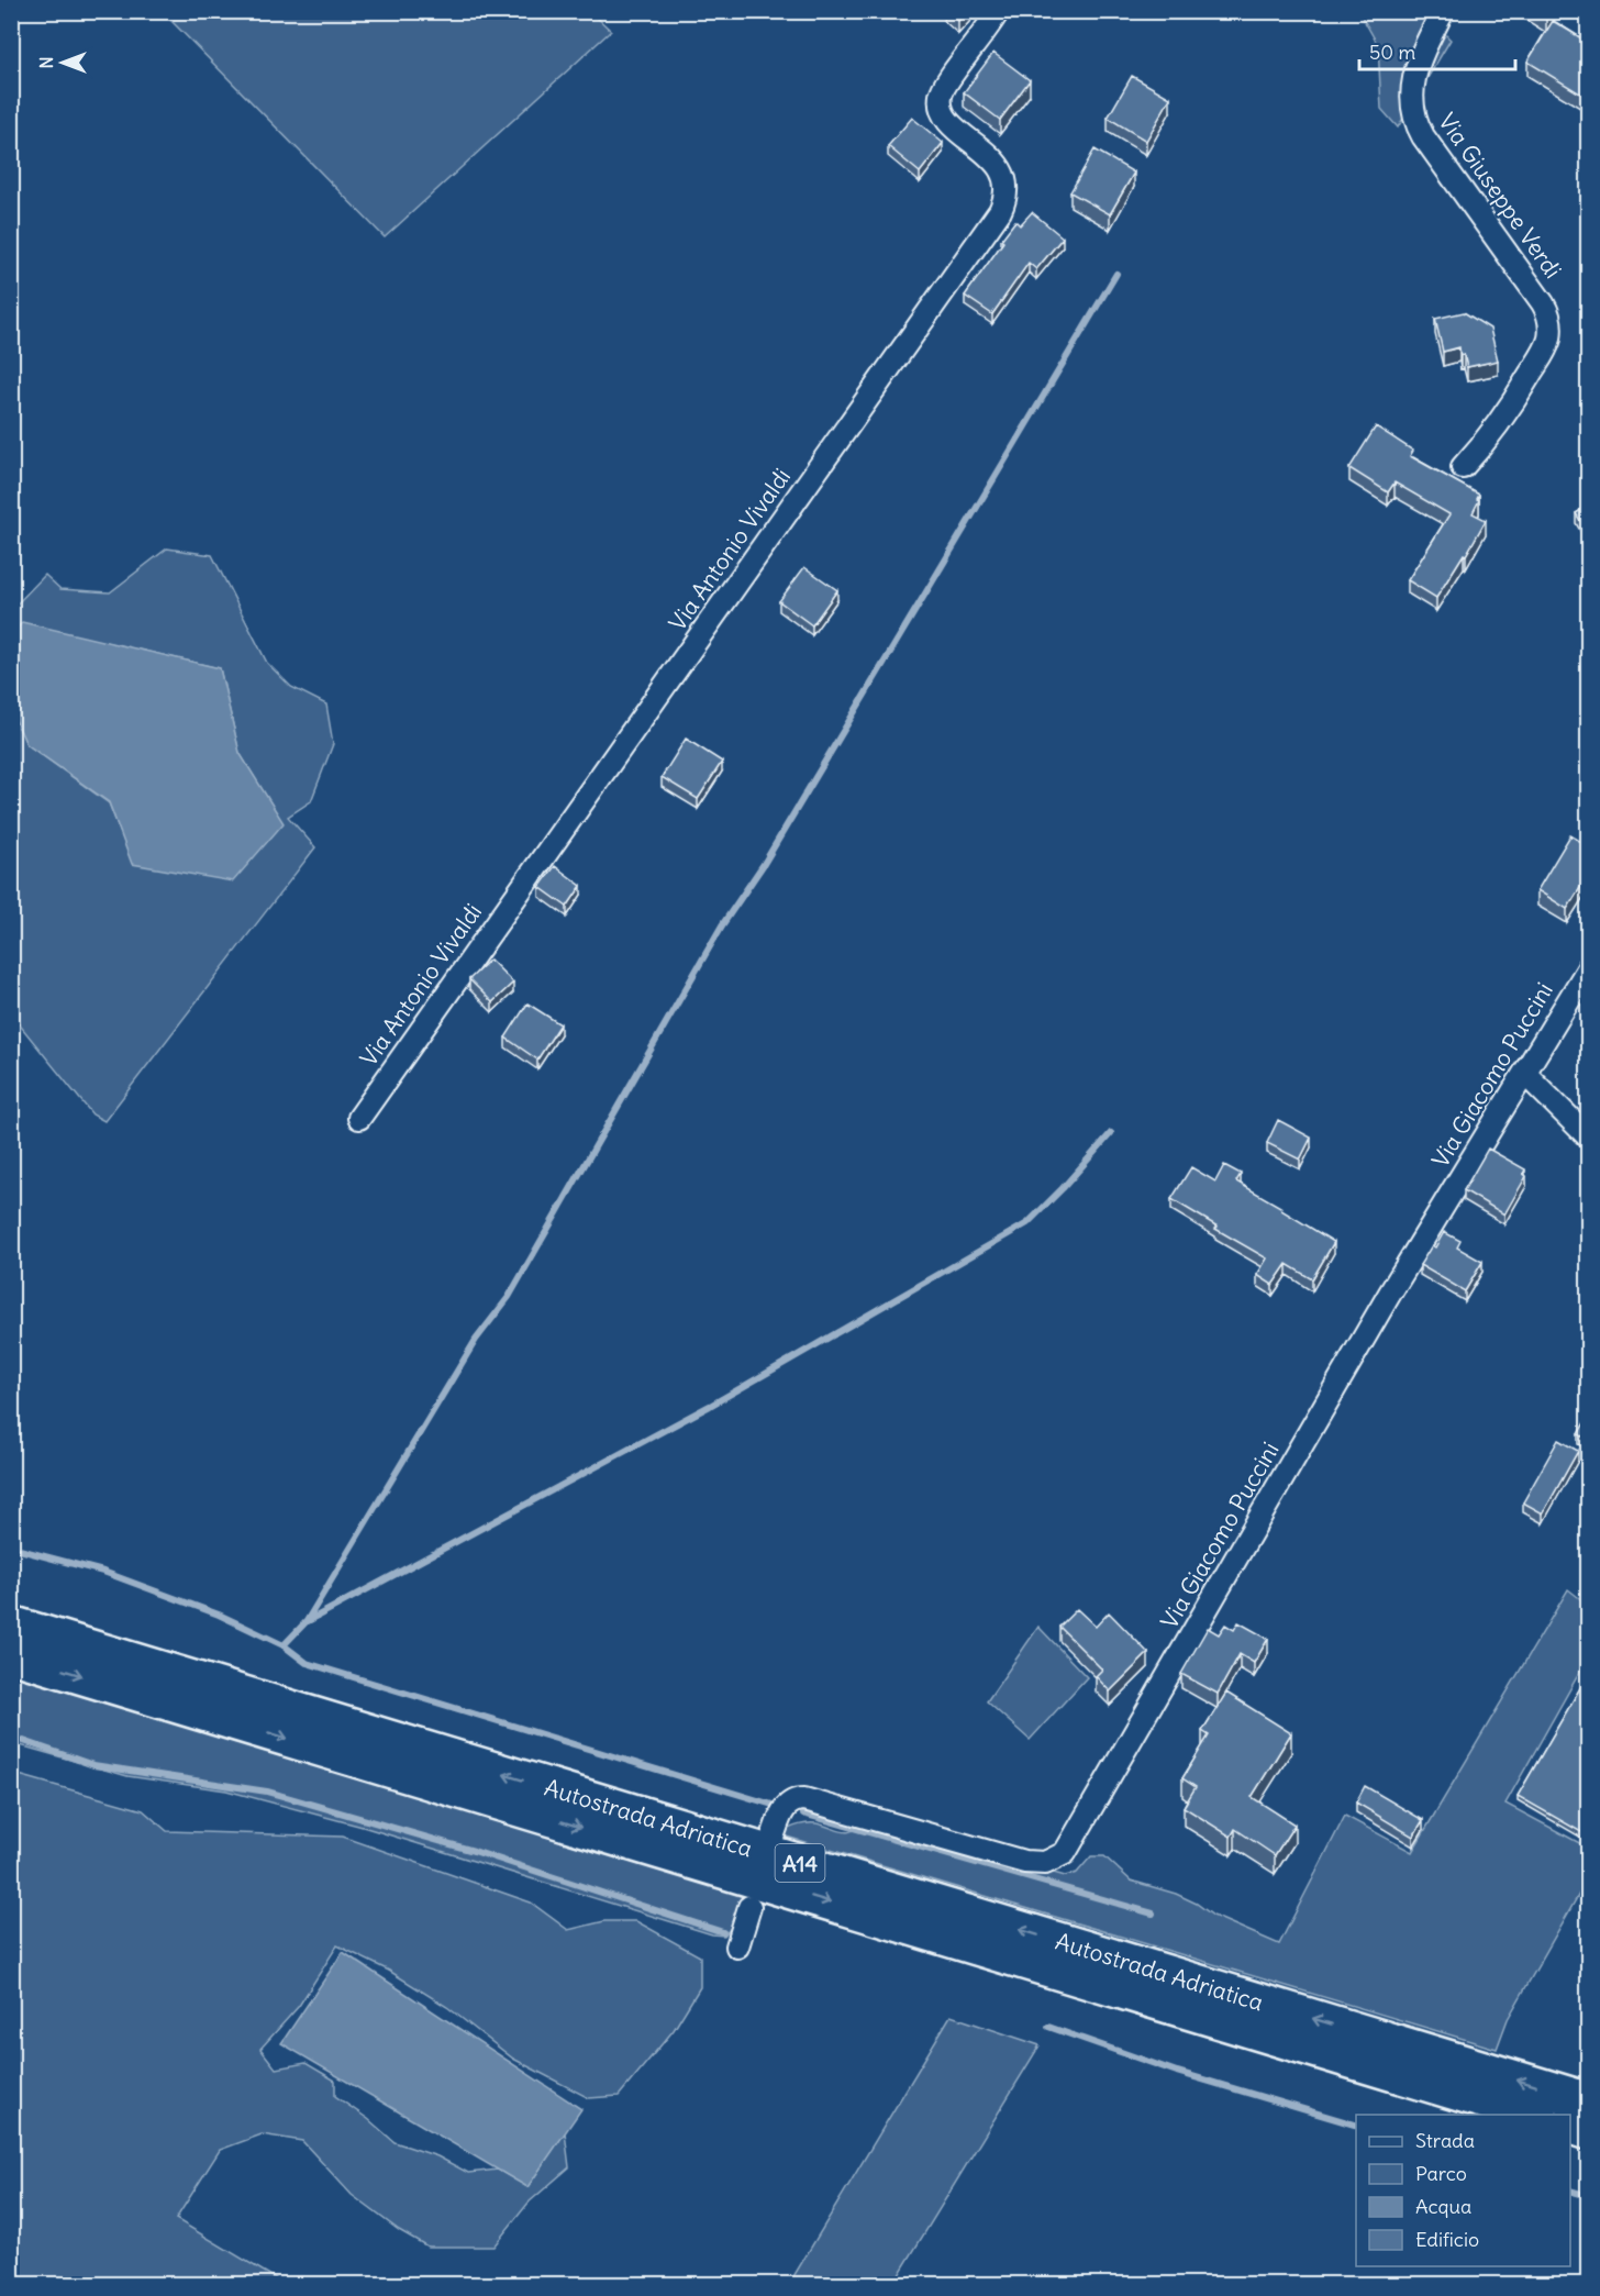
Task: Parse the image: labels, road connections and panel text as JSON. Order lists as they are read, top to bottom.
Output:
{
  "streets": {
    "highway": ["Autostrada Adriatica", "A14"],
    "street": ["Via Giuseppe Verdi", "Via Antonio Vivaldi", "Via Giacomo Puccini"]
  },
  "legend": [
    "Strada",
    "Parco",
    "Acqua",
    "Edificio"
  ],
  "scale_bar": "50 m",
  "north": "left"
}
